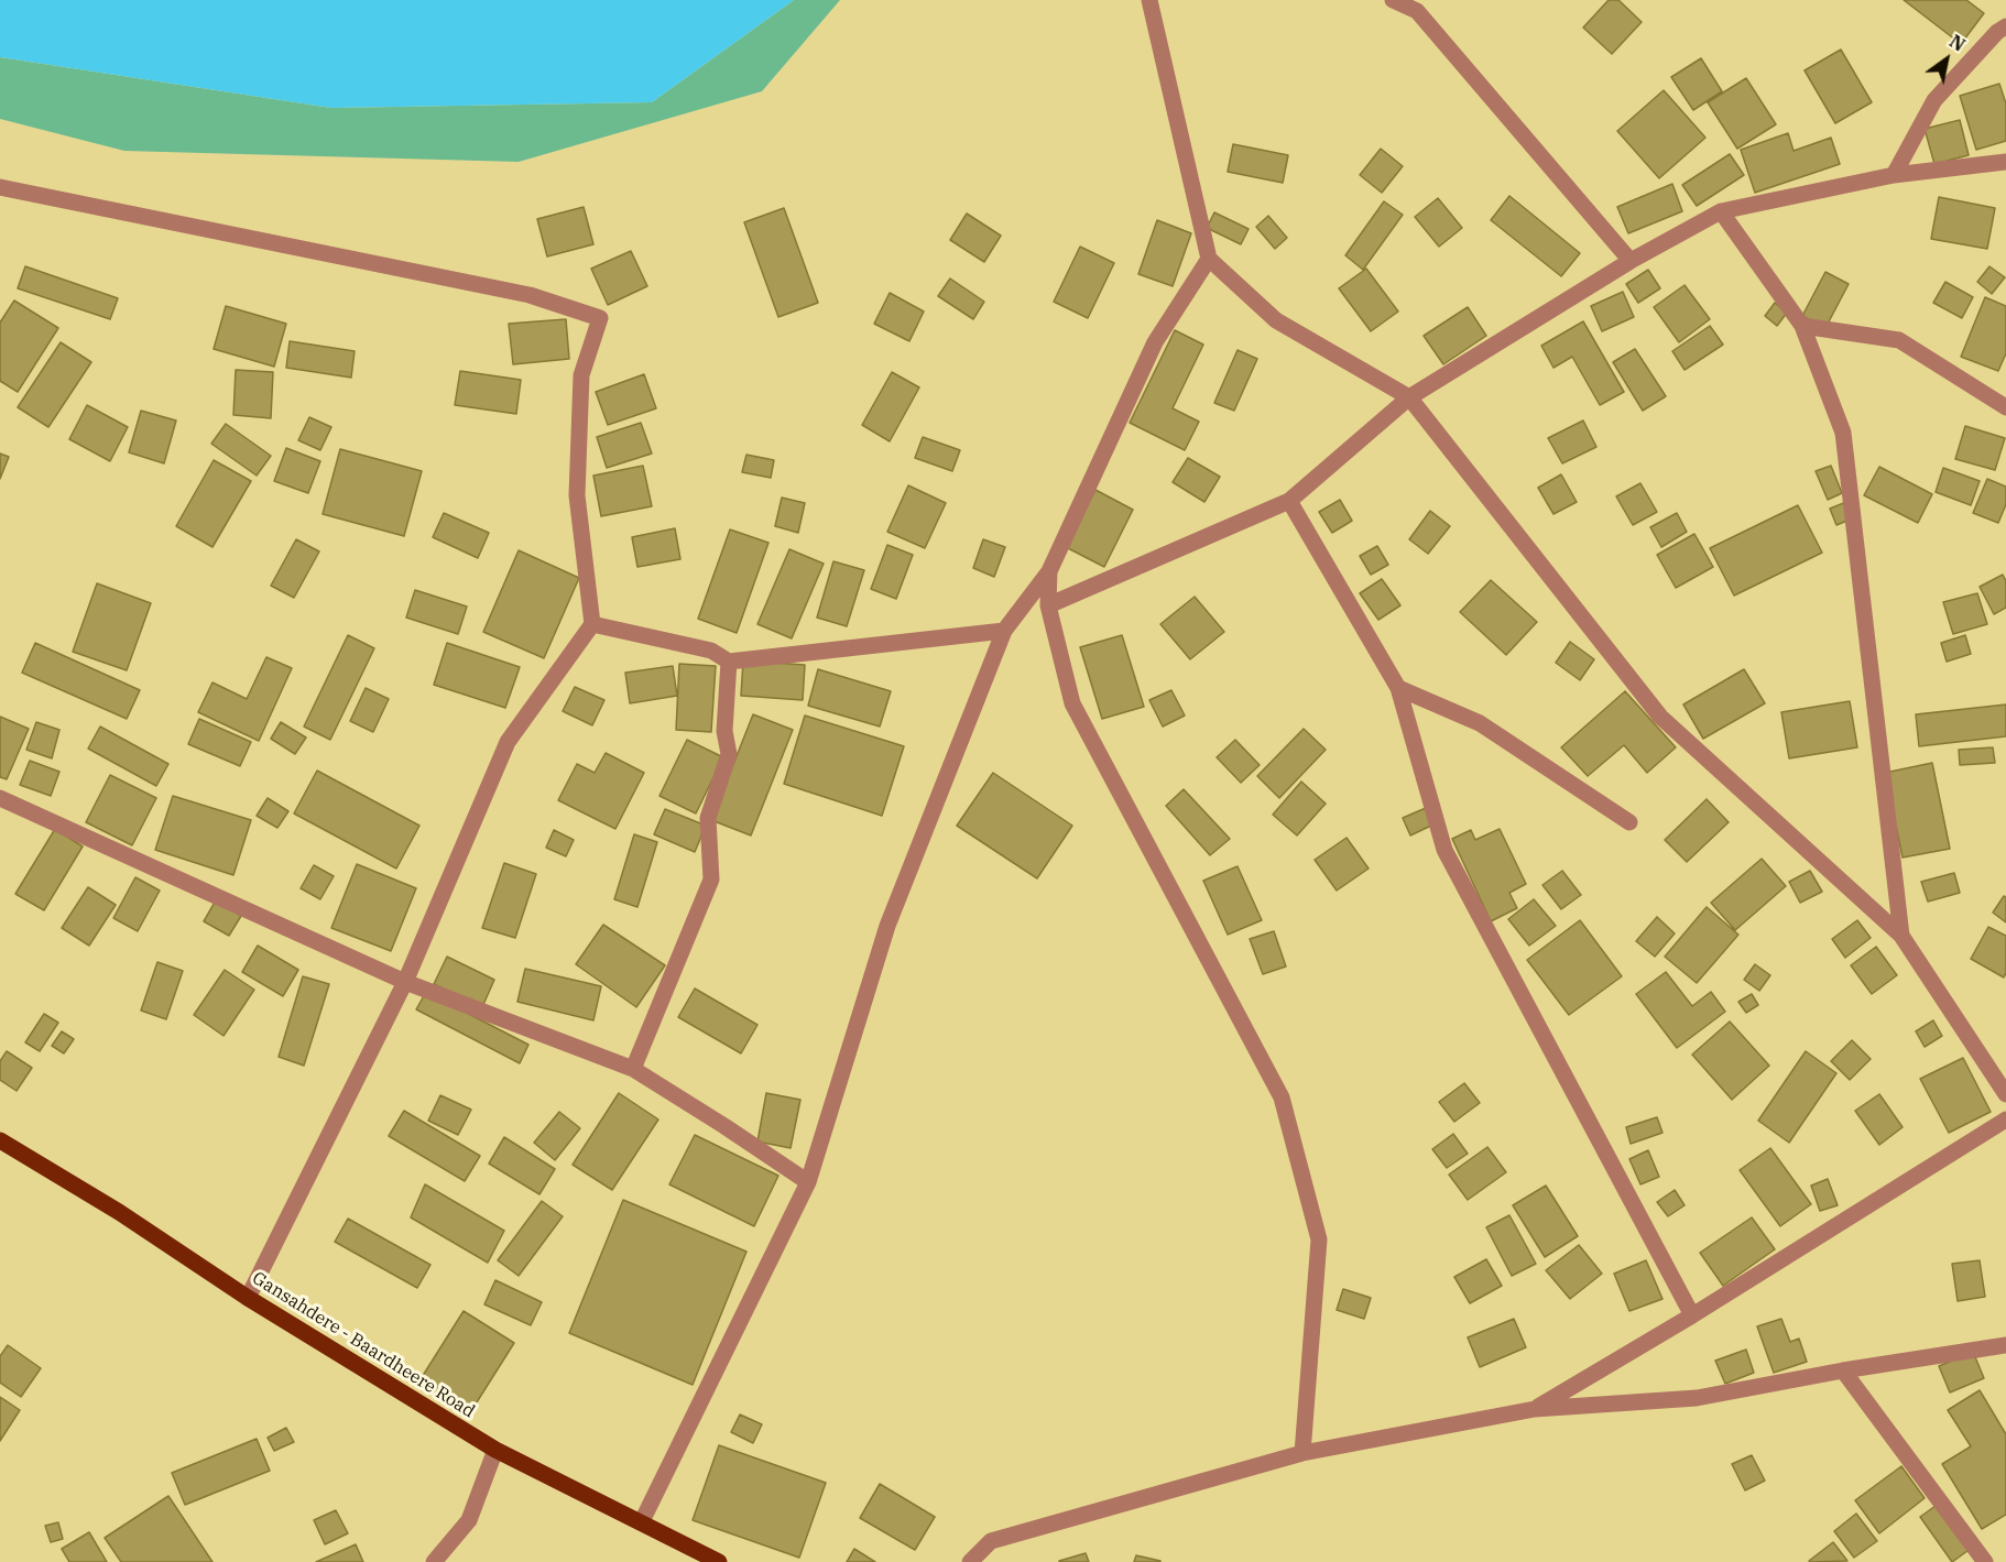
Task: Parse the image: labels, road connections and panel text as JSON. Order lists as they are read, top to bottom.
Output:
{
  "streets": {
    "main road": ["Gansahdere - Baardheere Road"]
  },
  "north": "top right"
}
